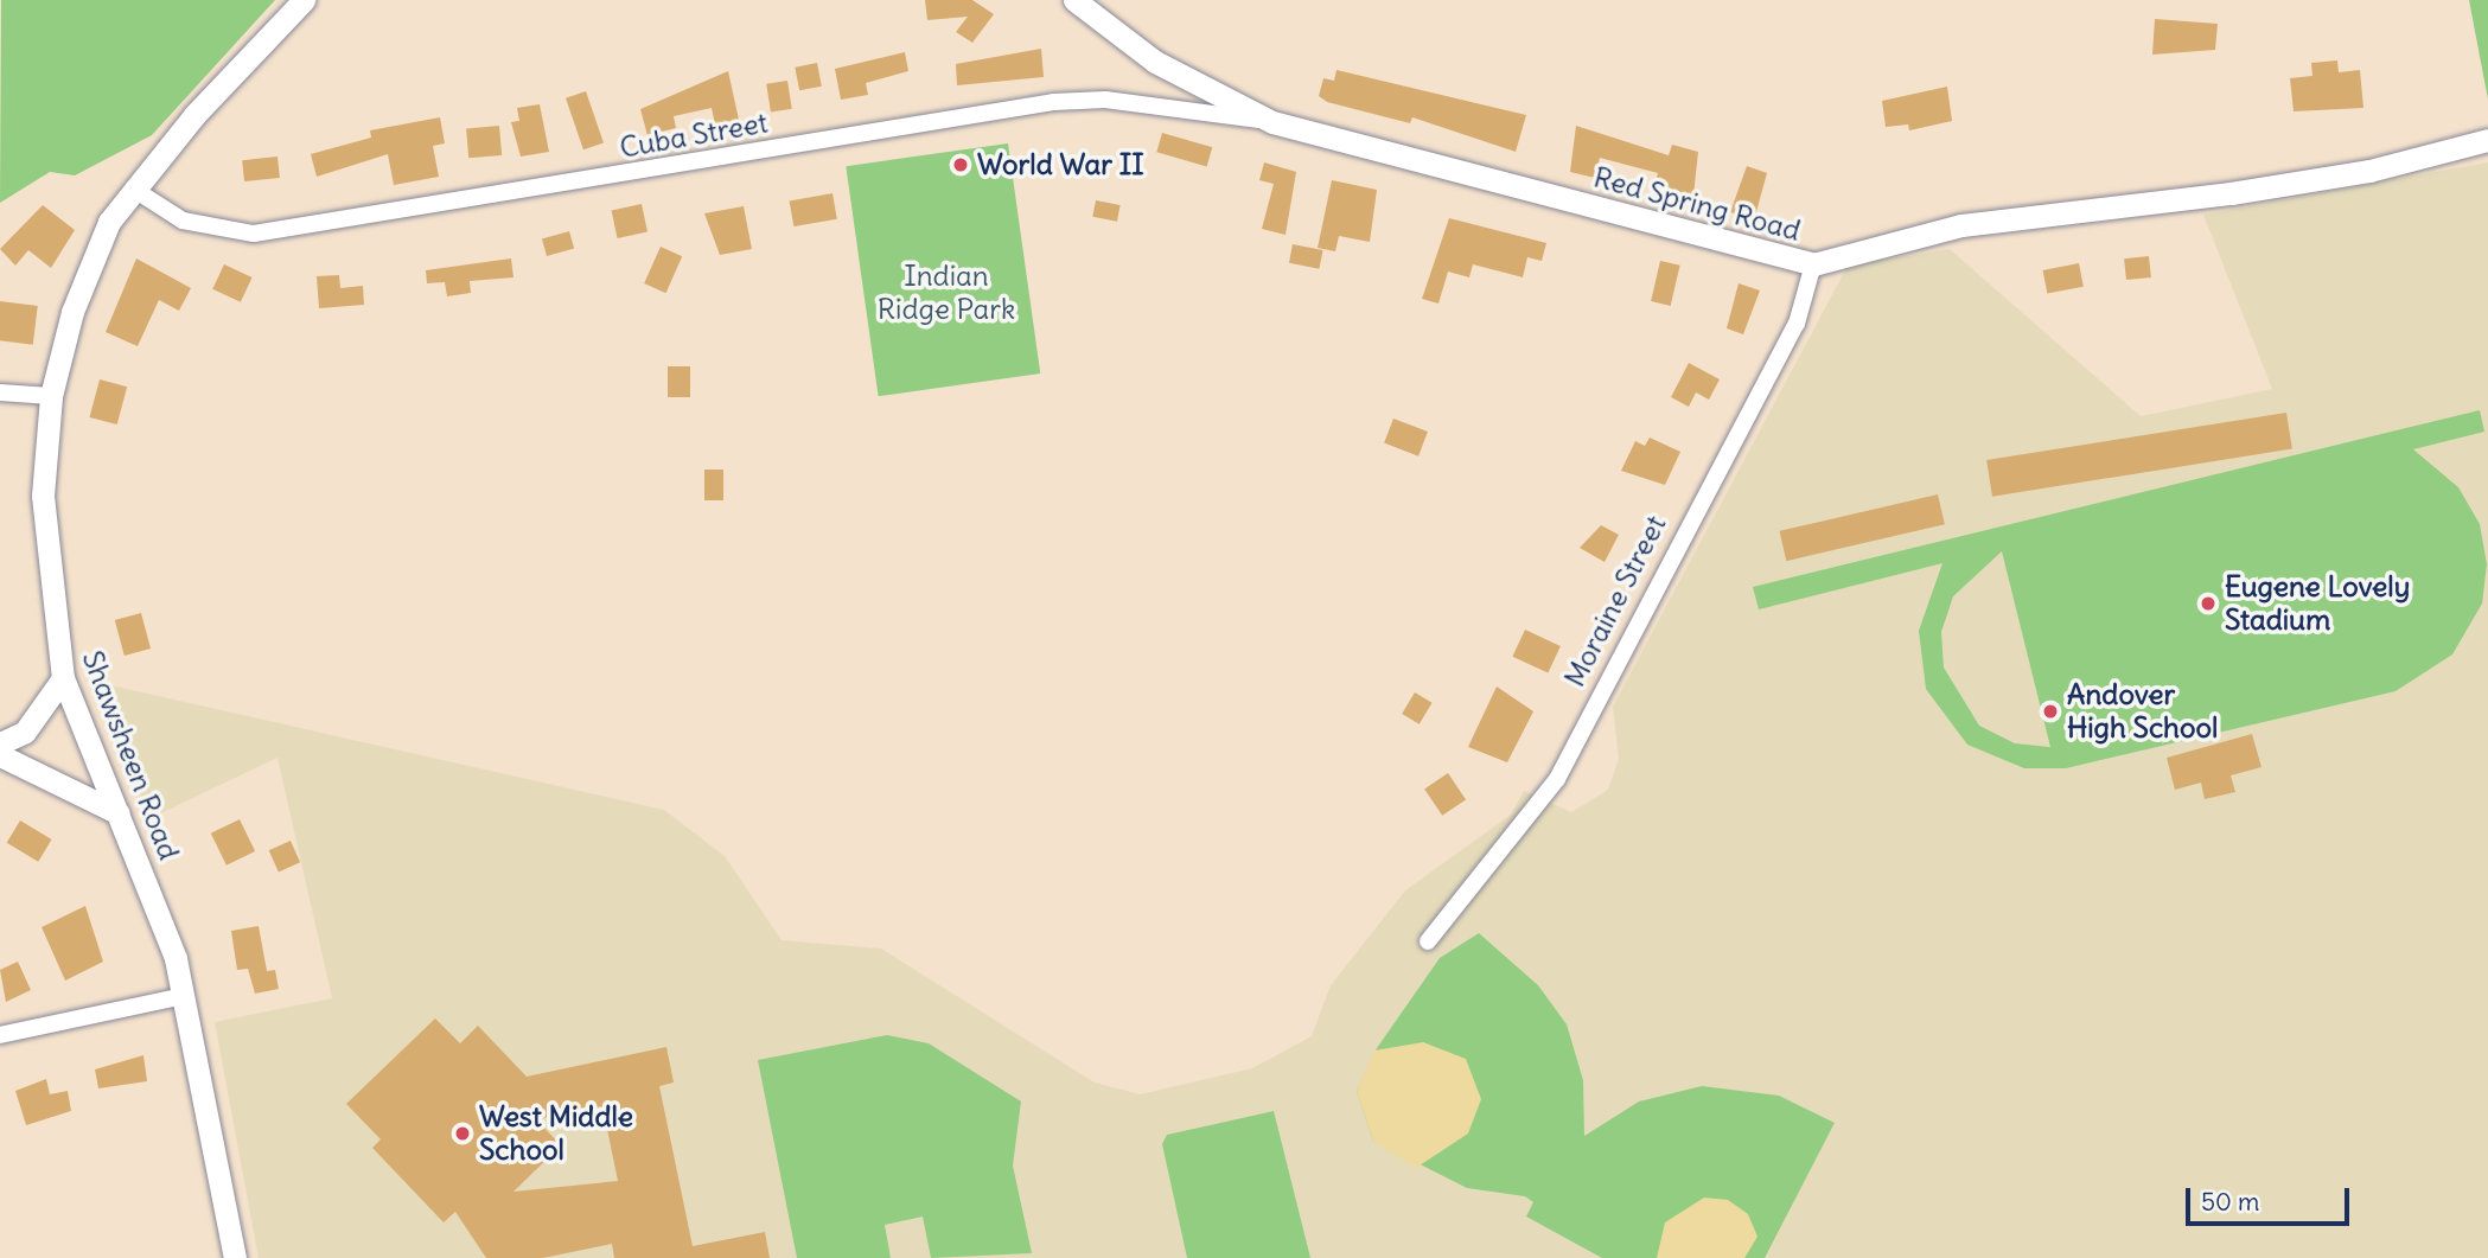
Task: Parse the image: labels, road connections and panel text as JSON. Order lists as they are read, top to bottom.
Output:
{
  "streets": {
    "main road": ["Red Spring Road", "Shawsheen Road"],
    "street": ["Cuba Street", "Moraine Street"]
  },
  "crossings": [
    ["Cuba Street", "Red Spring Road"],
    ["Cuba Street", "Shawsheen Road"],
    ["Red Spring Road", "Moraine Street"]
  ],
  "parks": ["Indian Ridge Park"],
  "places": [
    "World War II",
    "Eugene Lovely Stadium",
    "Andover High School",
    "West Middle School"
  ],
  "scale_bar": "50 m"
}
